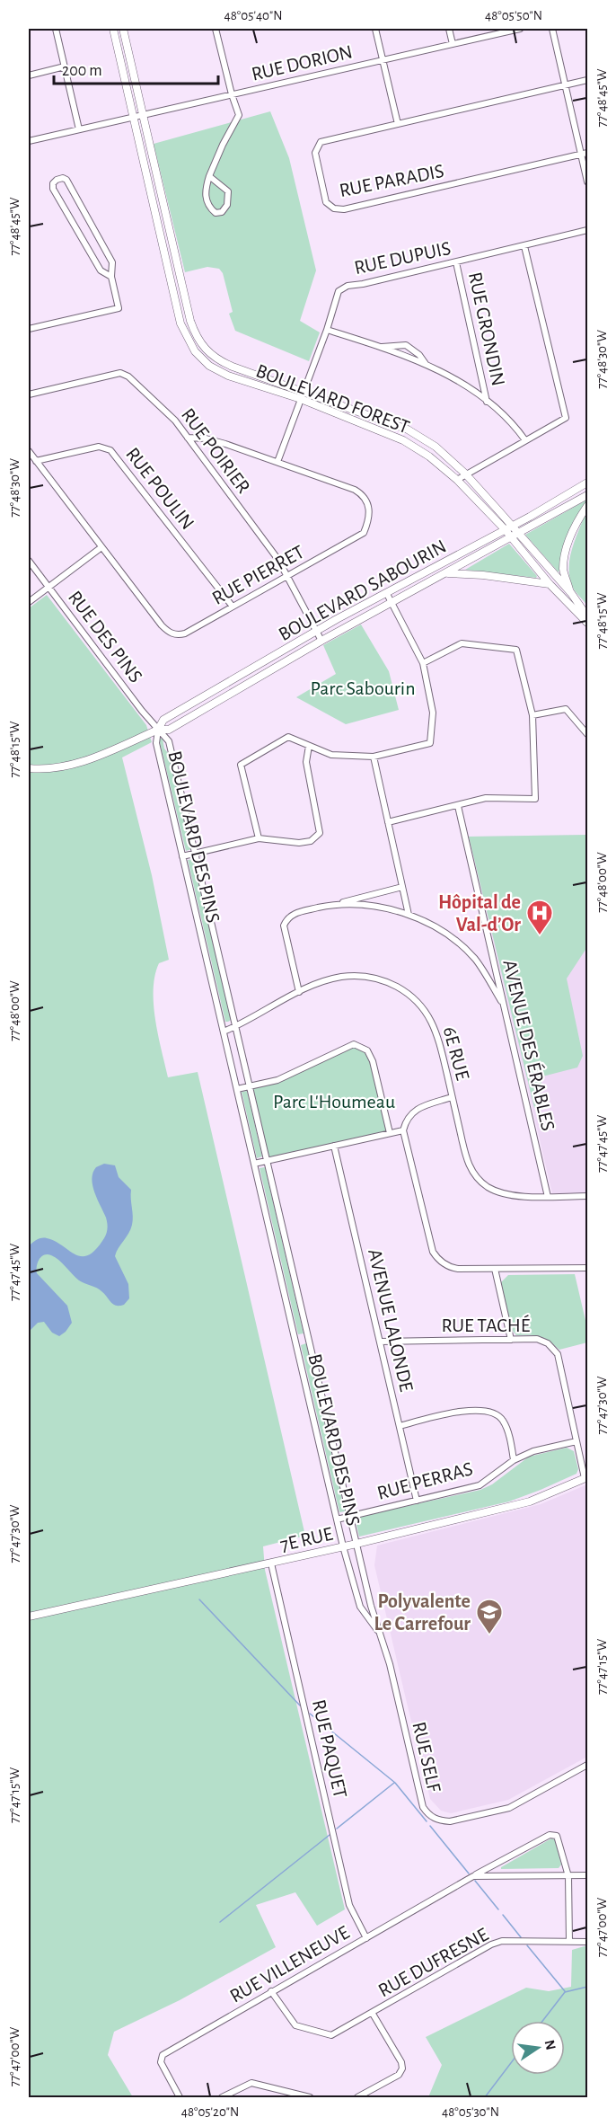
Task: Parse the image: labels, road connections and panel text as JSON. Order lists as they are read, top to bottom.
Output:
{
  "streets": {
    "street": [
      "RUE DORION",
      "RUE PARADIS",
      "RUE DUPUIS",
      "RUE GRONDIN",
      "BOULEVARD FOREST",
      "RUE POIRIER",
      "RUE POULIN",
      "RUE PIERRET",
      "BOULEVARD SABOURIN",
      "RUE DES PINS",
      "BOULEVARD DES PINS",
      "AVENUE DES ÉRABLES",
      "6E RUE",
      "AVENUE LALONDE",
      "RUE TACHÉ",
      "RUE PERRAS",
      "7E RUE",
      "RUE PAQUET",
      "RUE SELF",
      "RUE DUFRESNE",
      "RUE VILLENEUVE"
    ]
  },
  "crossings": [
    ["RUE DORION", "BOULEVARD FOREST"],
    ["RUE DUPUIS", "RUE GRONDIN"],
    ["RUE DUPUIS", "BOULEVARD FOREST"],
    ["RUE DUPUIS", "RUE PIERRET"],
    ["BOULEVARD FOREST", "BOULEVARD SABOURIN"],
    ["RUE POIRIER", "RUE PIERRET"],
    ["RUE POIRIER", "BOULEVARD SABOURIN"],
    ["RUE POULIN", "RUE PIERRET"],
    ["BOULEVARD SABOURIN", "RUE DES PINS"],
    ["BOULEVARD SABOURIN", "BOULEVARD DES PINS"],
    ["RUE DES PINS", "BOULEVARD DES PINS"],
    ["BOULEVARD DES PINS", "6E RUE"],
    ["BOULEVARD DES PINS", "RUE PERRAS"],
    ["BOULEVARD DES PINS", "7E RUE"],
    ["BOULEVARD DES PINS", "RUE SELF"],
    ["AVENUE DES ÉRABLES", "6E RUE"],
    ["AVENUE LALONDE", "RUE TACHÉ"],
    ["AVENUE LALONDE", "RUE PERRAS"],
    ["RUE TACHÉ", "RUE PERRAS"],
    ["RUE TACHÉ", "7E RUE"],
    ["7E RUE", "RUE PAQUET"],
    ["7E RUE", "RUE SELF"],
    ["RUE PAQUET", "RUE VILLENEUVE"],
    ["RUE DUFRESNE", "RUE VILLENEUVE"]
  ],
  "parks": ["Parc Sabourin", "Parc L'Houmeau"],
  "places": {
    "hospital": ["Hôpital de Val-d’Or"],
    "school or university": ["Polyvalente Le Carrefour"]
  },
  "scale_bar": "200 m",
  "north": "right",
  "coordinates": [
    "48°05'40\"N",
    "48°05'50\"N",
    "77°48'45\"W",
    "77°48'30\"W",
    "77°48'15\"W",
    "77°48'00\"W",
    "77°47'45\"W",
    "77°47'30\"W",
    "77°47'15\"W",
    "77°47'00\"W",
    "48°05'20\"N",
    "48°05'30\"N"
  ]
}
